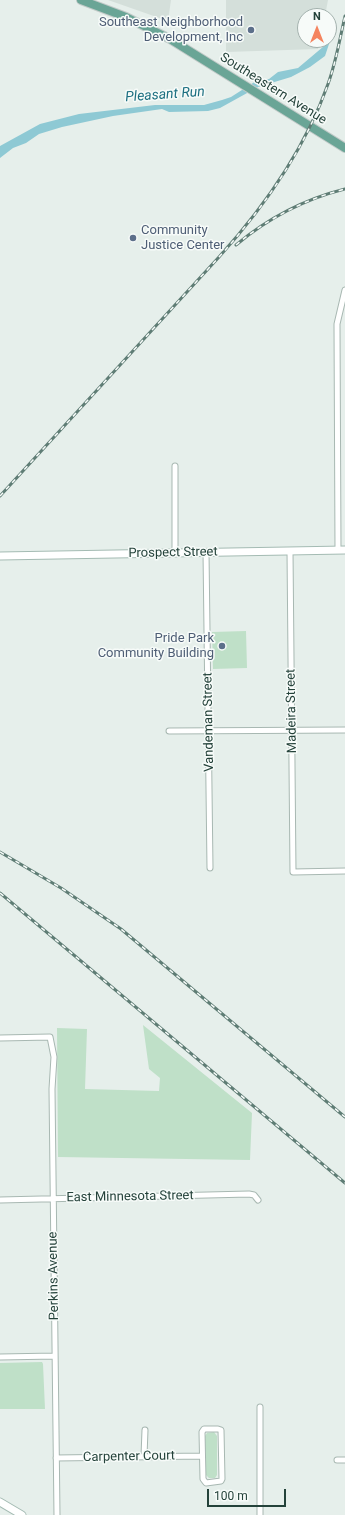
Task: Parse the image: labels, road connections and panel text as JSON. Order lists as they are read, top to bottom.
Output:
{
  "streets": {
    "main road": ["Southeastern Avenue", "Prospect Street"],
    "street": [
      "Madeira Street",
      "Vandeman Street",
      "East Minnesota Street",
      "Perkins Avenue",
      "Carpenter Court"
    ]
  },
  "crossings": [
    ["Prospect Street", "Madeira Street"],
    ["Prospect Street", "Vandeman Street"],
    ["East Minnesota Street", "Perkins Avenue"],
    ["Perkins Avenue", "Carpenter Court"]
  ],
  "water": ["Pleasant Run"],
  "places": ["Southeast Neighborhood Development, Inc", "Community Justice Center", "Pride Park Community Building"],
  "scale_bar": "100 m",
  "north": "top"
}
